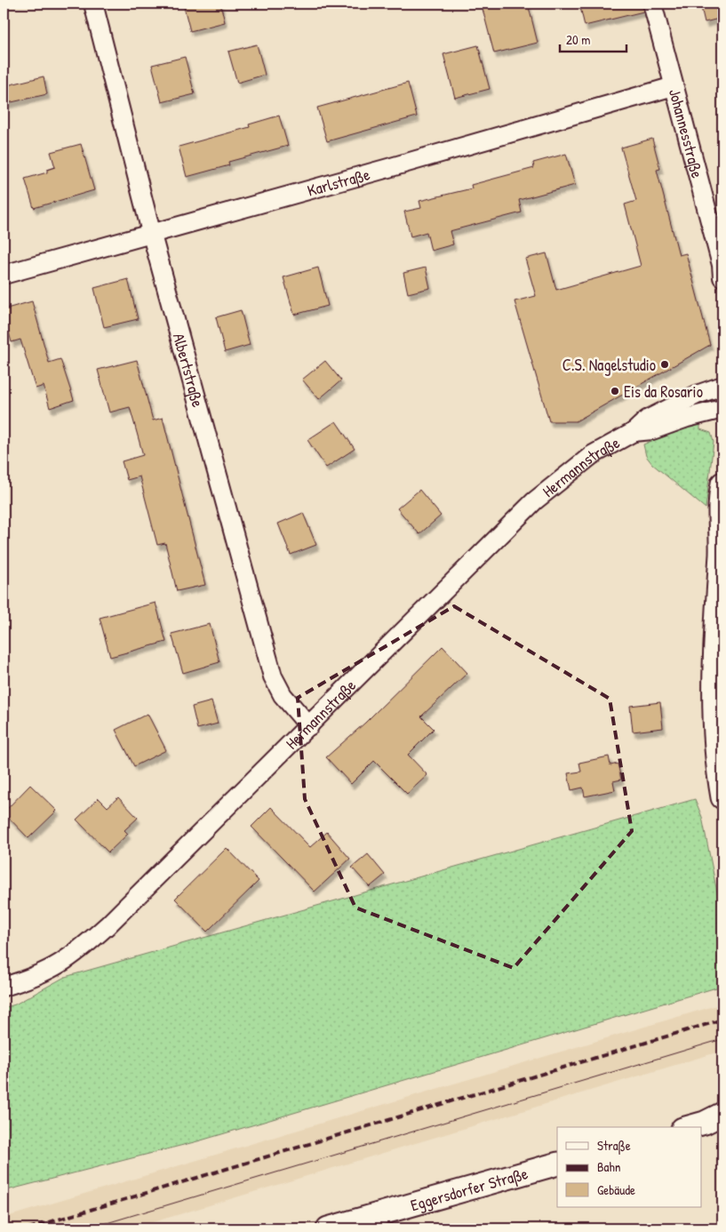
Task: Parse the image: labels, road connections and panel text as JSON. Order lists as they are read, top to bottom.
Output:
{
  "streets": {
    "street": [
      "Johannesstraße",
      "Karlstraße",
      "Albertstraße",
      "Hermannstraße",
      "Eggersdorfer Straße"
    ]
  },
  "crossings": [
    ["Johannesstraße", "Karlstraße"],
    ["Karlstraße", "Albertstraße"],
    ["Albertstraße", "Hermannstraße"]
  ],
  "places": ["C.S. Nagelstudio", "Eis da Rosario"],
  "legend": ["Straße", "Bahn", "Gebäude"],
  "scale_bar": "20 m"
}
